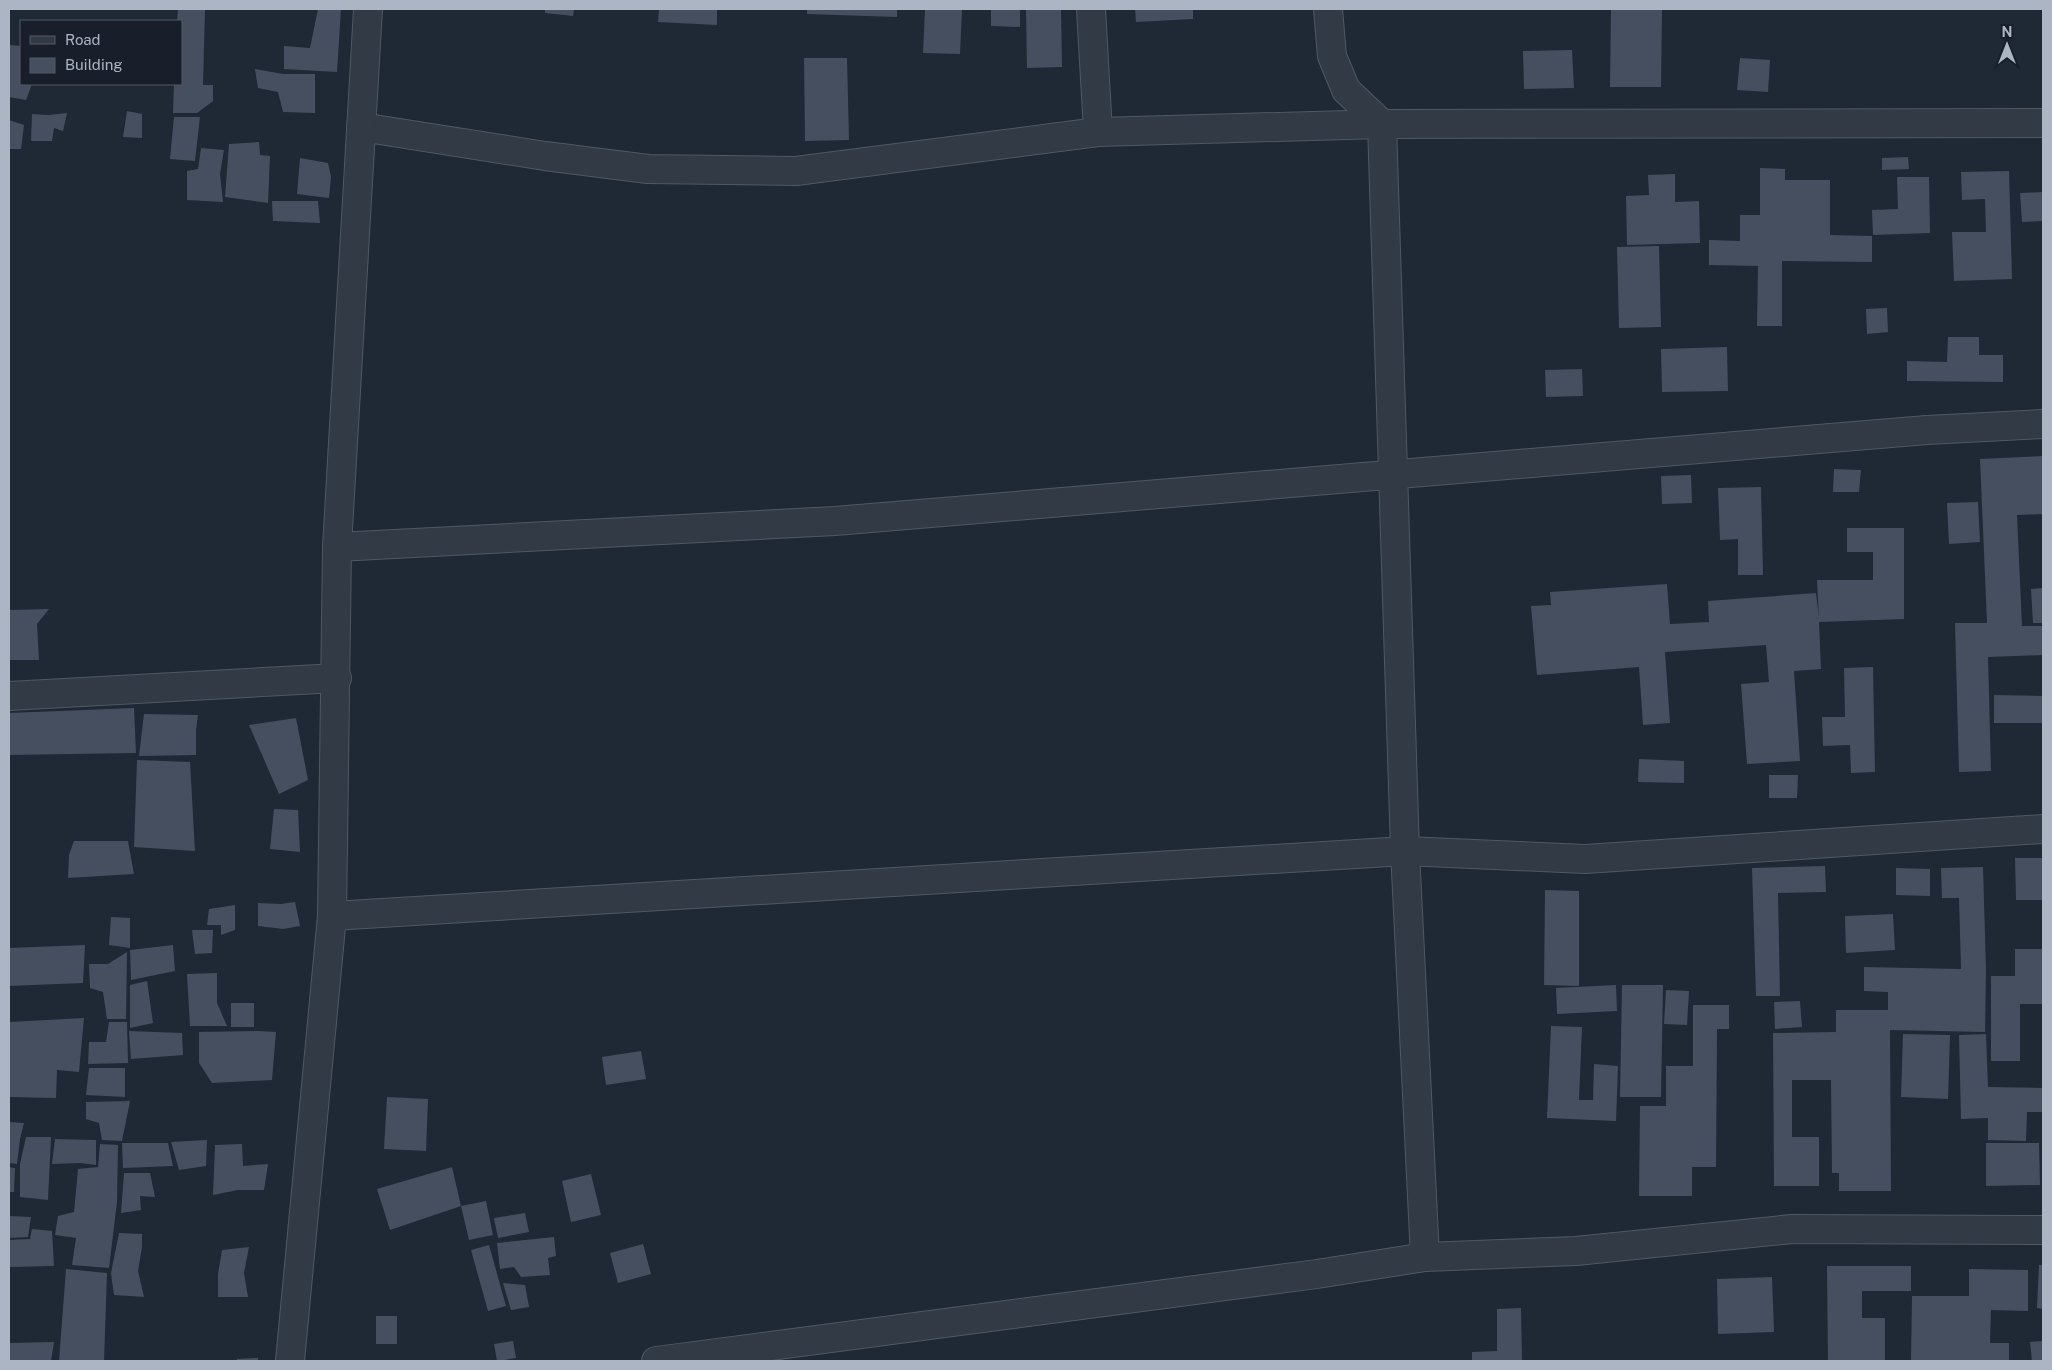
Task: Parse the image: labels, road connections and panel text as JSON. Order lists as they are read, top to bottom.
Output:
{
  "legend": ["Road", "Building"],
  "north": "top"
}
